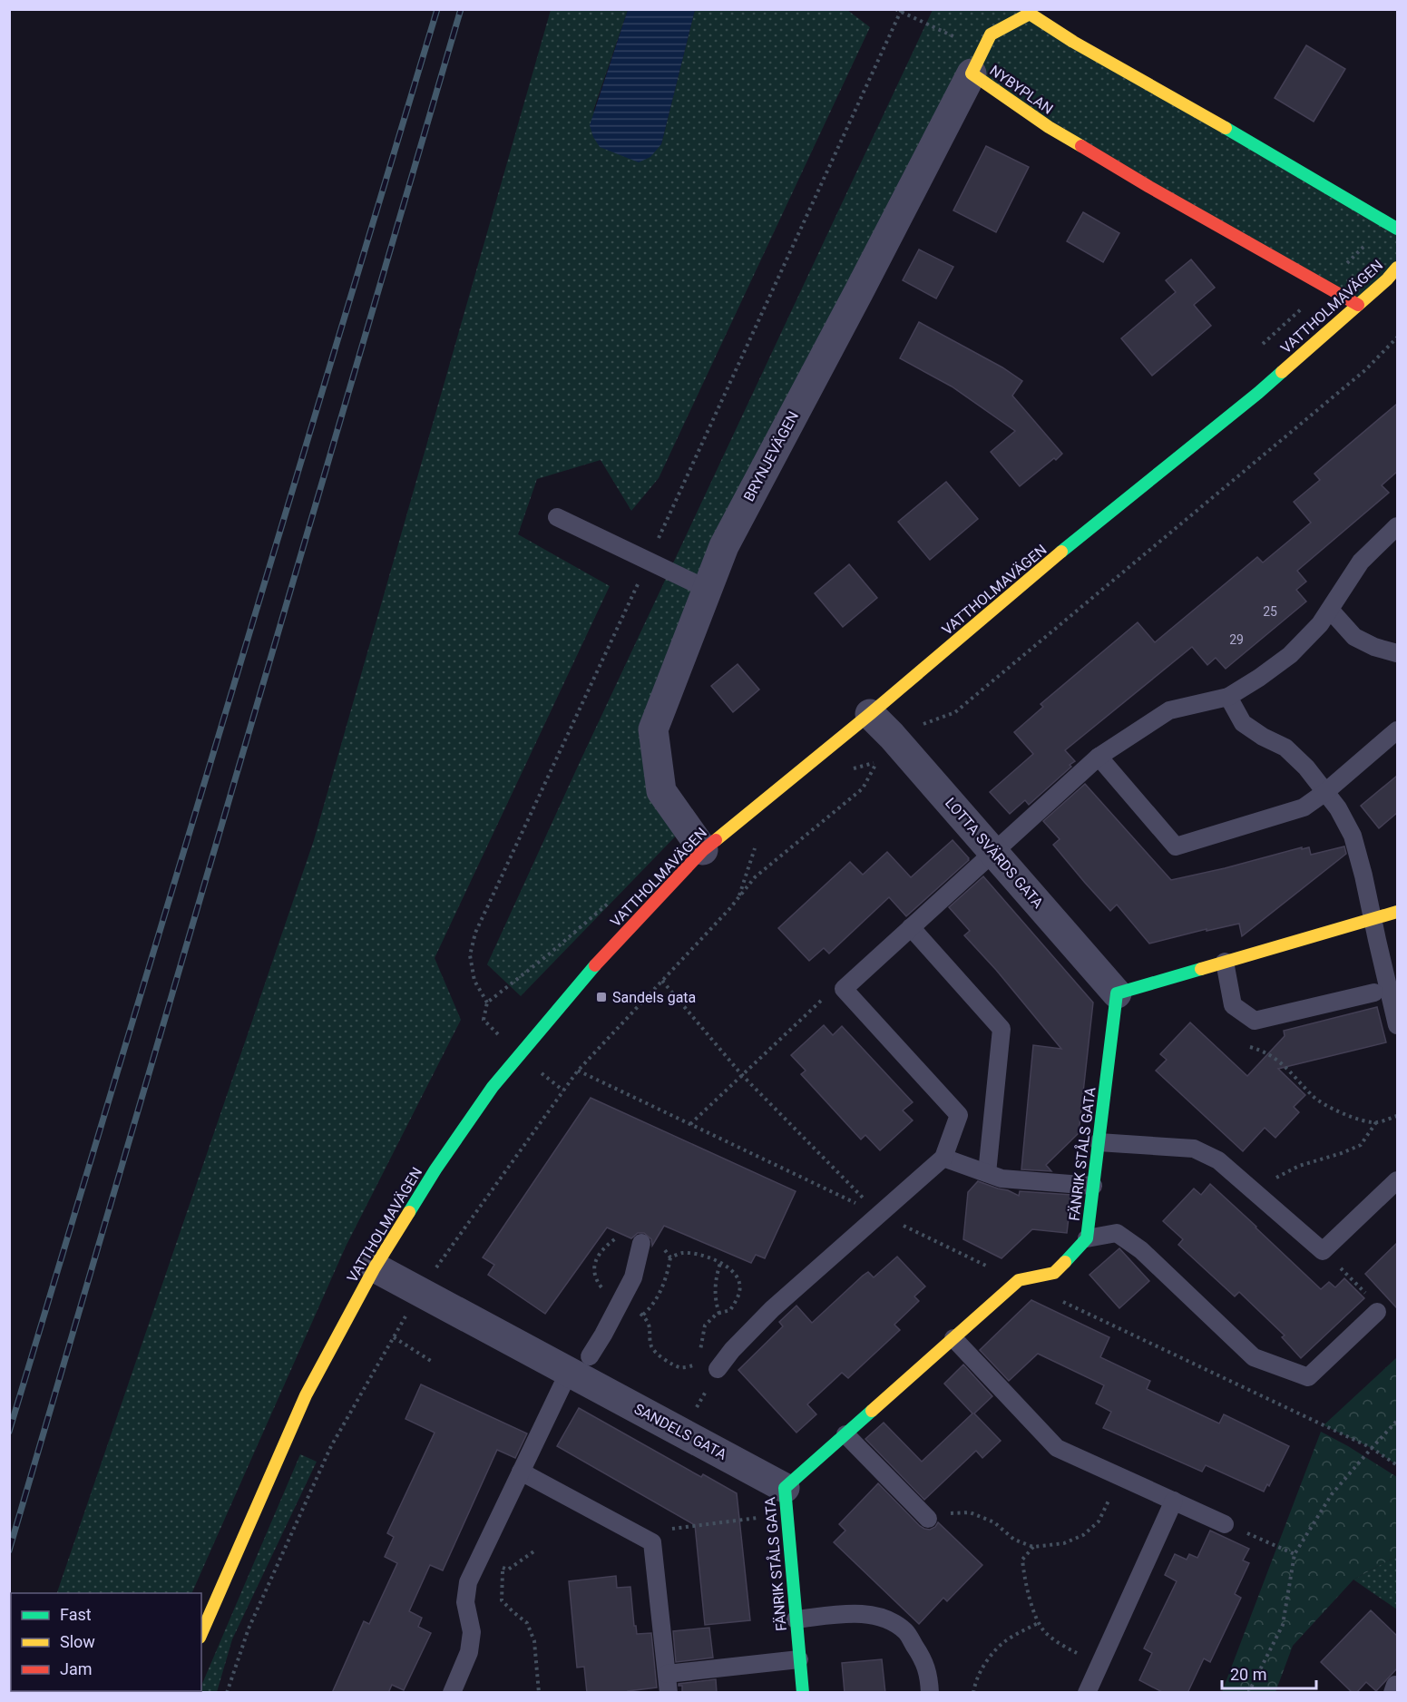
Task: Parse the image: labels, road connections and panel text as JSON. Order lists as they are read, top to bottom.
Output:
{
  "streets": {
    "street": [
      "NYBYPLAN",
      "VATTHOLMAVÄGEN",
      "BRYNJEVÄGEN",
      "LOTTA SVÄRDS GATA",
      "FÄNRIK STÅLS GATA",
      "SANDELS GATA"
    ]
  },
  "crossings": [
    ["NYBYPLAN", "VATTHOLMAVÄGEN"],
    ["NYBYPLAN", "BRYNJEVÄGEN"],
    ["VATTHOLMAVÄGEN", "BRYNJEVÄGEN"],
    ["VATTHOLMAVÄGEN", "LOTTA SVÄRDS GATA"],
    ["VATTHOLMAVÄGEN", "SANDELS GATA"],
    ["LOTTA SVÄRDS GATA", "FÄNRIK STÅLS GATA"],
    ["FÄNRIK STÅLS GATA", "SANDELS GATA"]
  ],
  "places": {
    "transit": ["Sandels gata"]
  },
  "house_numbers": ["25", "29"],
  "legend": ["Fast", "Slow", "Jam"],
  "scale_bar": "20 m"
}
